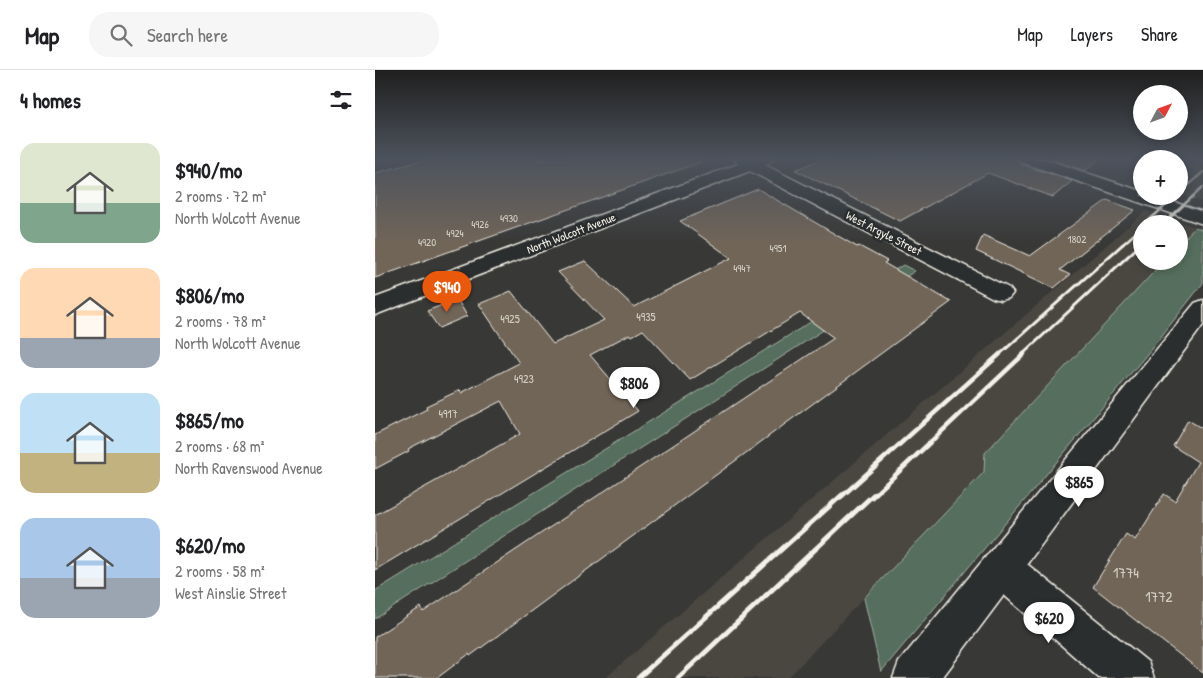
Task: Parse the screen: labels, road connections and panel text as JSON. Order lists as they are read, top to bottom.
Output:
{
  "streets": {
    "street": ["North Wolcott Avenue", "West Argyle Street"]
  },
  "house_numbers": [
    "4930",
    "4926",
    "4924",
    "1802",
    "4920",
    "4951",
    "4947",
    "4935",
    "4925",
    "4923",
    "4917",
    "1774",
    "1772"
  ],
  "north": "top right",
  "page": {
    "header": "Map",
    "search": "Search here",
    "nav": ["Map", "Layers", "Share"],
    "heading": "4 homes",
    "map_buttons": ["+", "−"],
    "list": [
      {
        "name": "$940/mo",
        "note": "2 rooms · 72 m² · North Wolcott Avenue"
      },
      {
        "name": "$806/mo",
        "note": "2 rooms · 78 m² · North Wolcott Avenue"
      },
      {
        "name": "$865/mo",
        "note": "2 rooms · 68 m² · North Ravenswood Avenue"
      },
      {
        "name": "$620/mo",
        "note": "2 rooms · 58 m² · West Ainslie Street"
      }
    ],
    "price": [
      "$940",
      "$806",
      "$865",
      "$620"
    ]
  }
}
